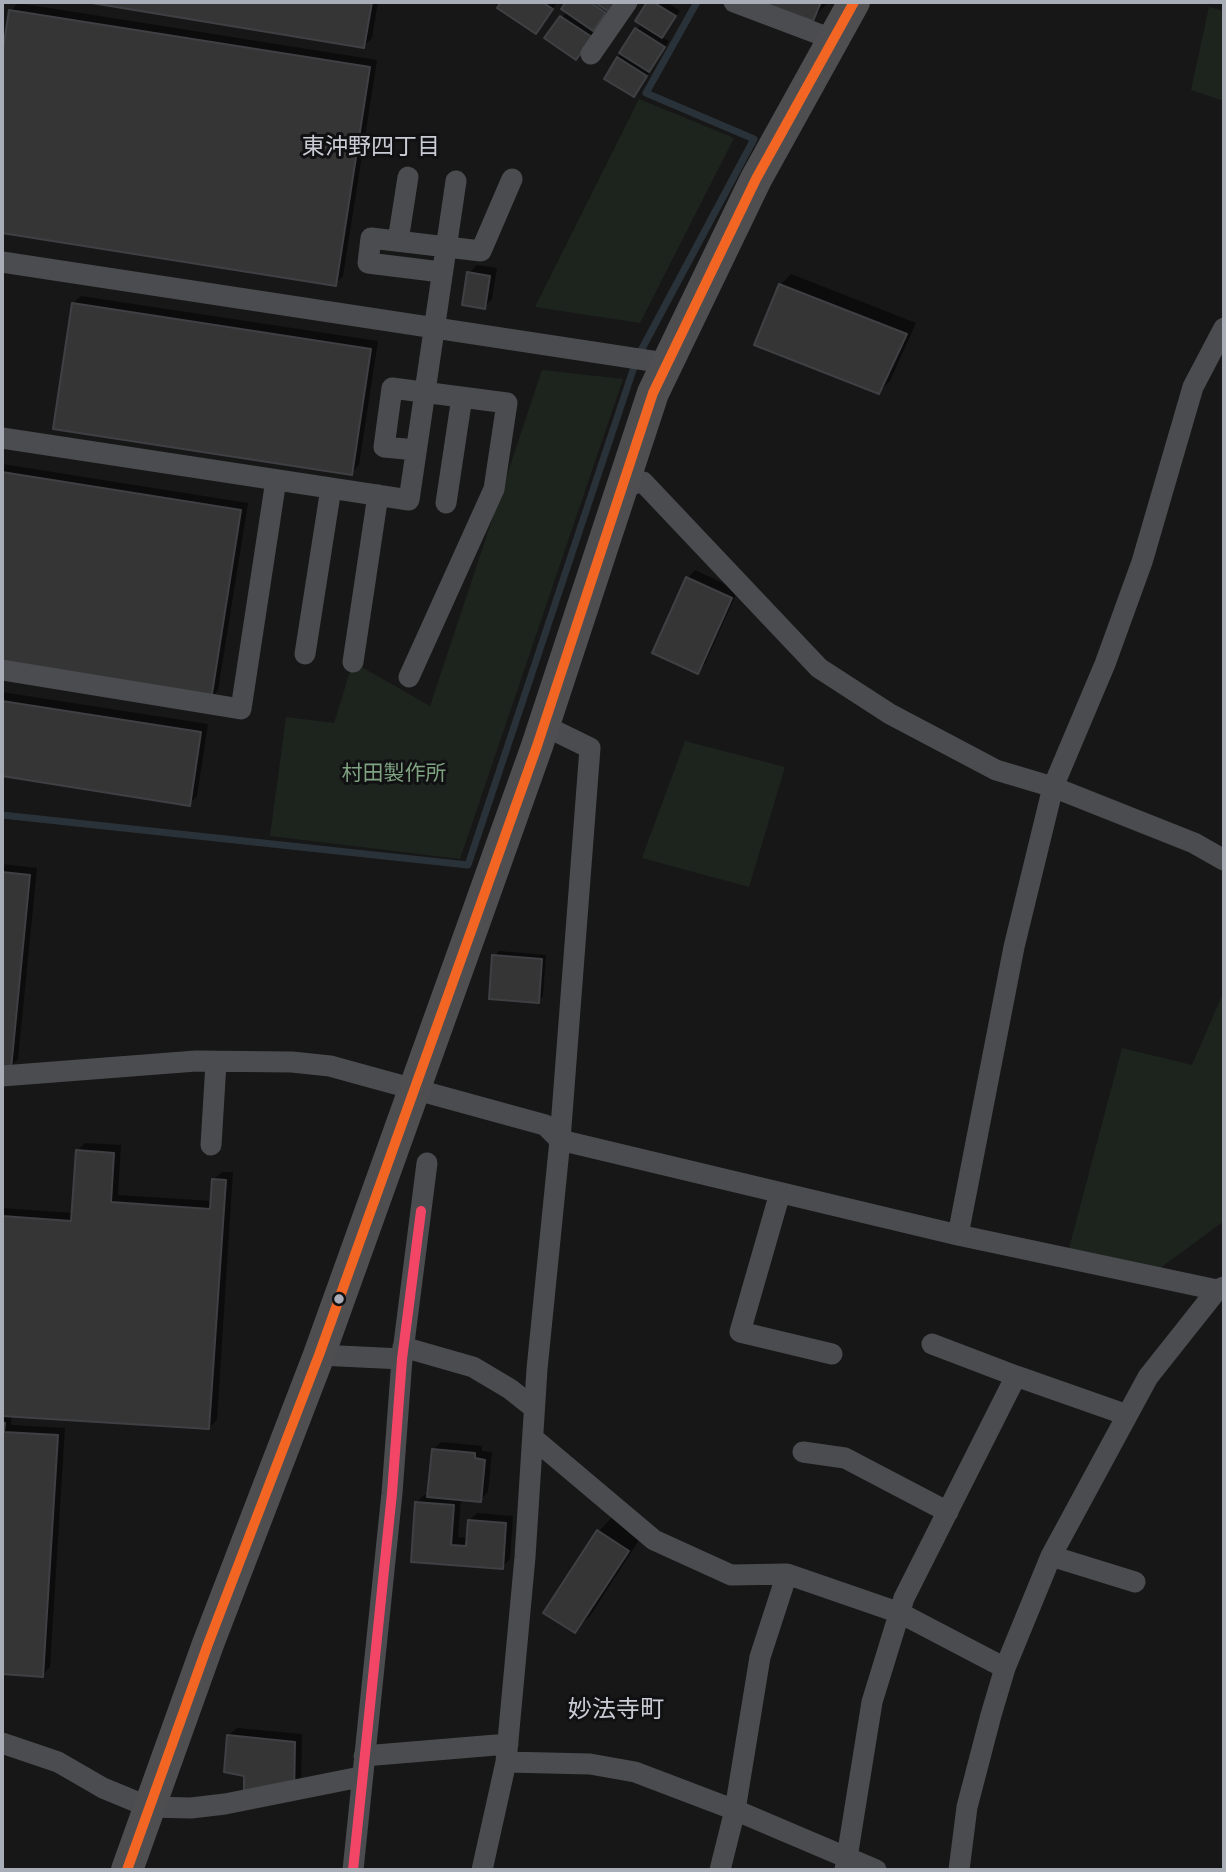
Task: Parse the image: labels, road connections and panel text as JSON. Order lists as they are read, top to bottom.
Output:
{
  "districts": ["東沖野四丁目", "妙法寺町"],
  "parks": ["村田製作所"]
}
